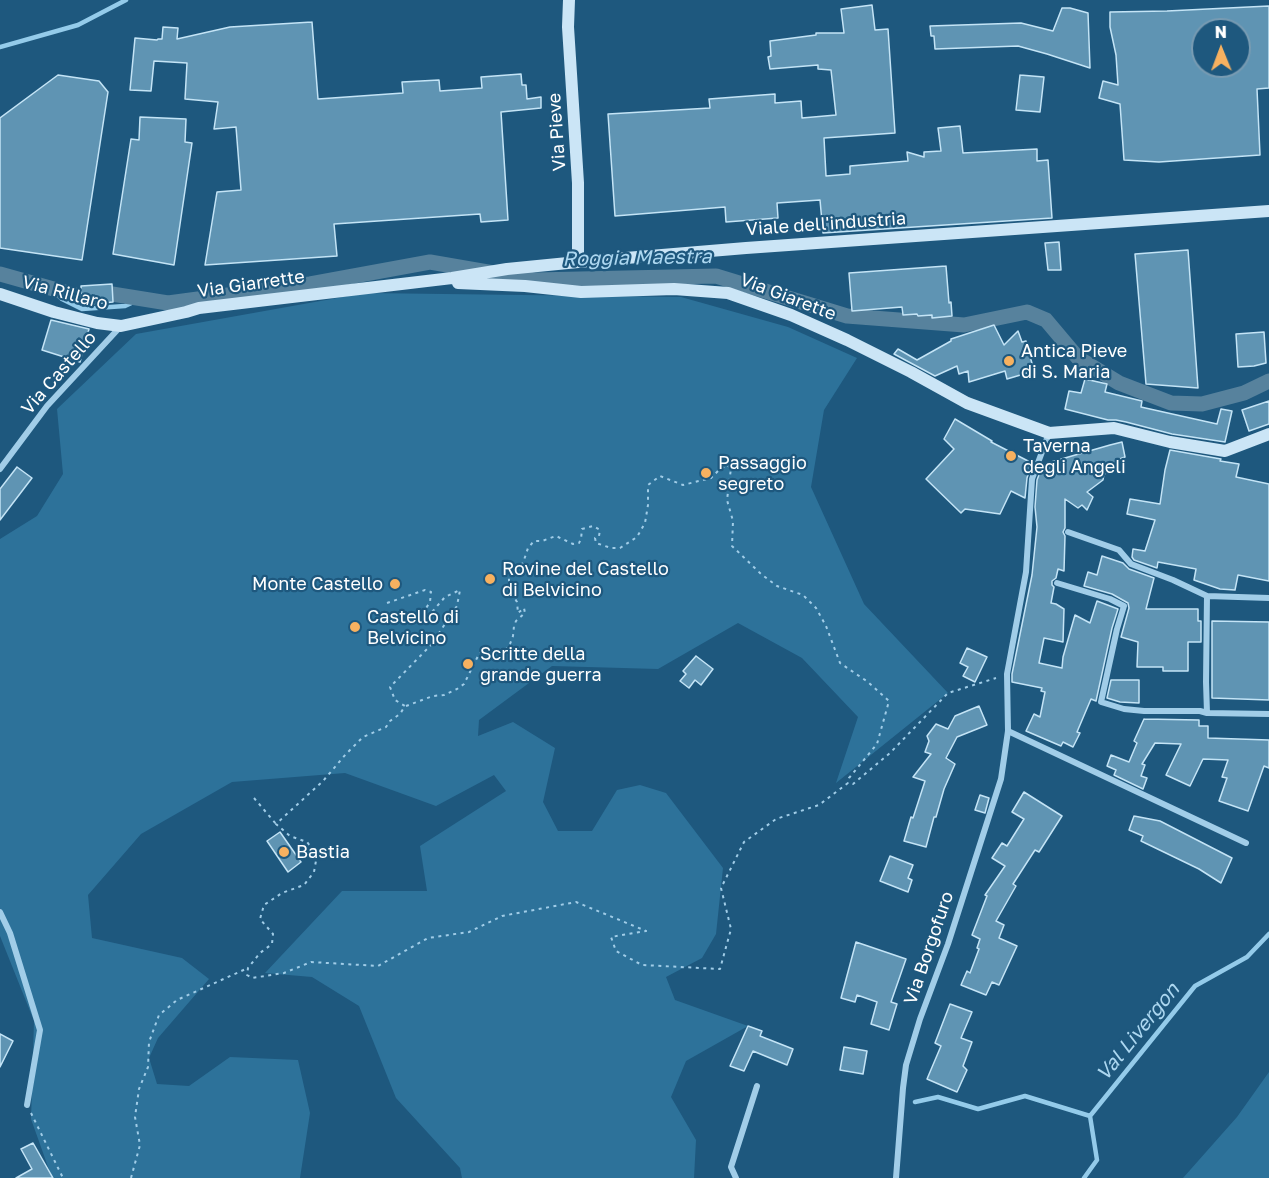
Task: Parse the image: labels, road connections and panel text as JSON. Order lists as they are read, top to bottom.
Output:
{
  "streets": {
    "street": [
      "Via Pieve",
      "Viale dell'industria",
      "Via Giarrette",
      "Via Rillaro",
      "Via Giarette",
      "Via Castello",
      "Via Borgofuro"
    ]
  },
  "crossings": [
    ["Via Pieve", "Viale dell'industria"],
    ["Viale dell'industria", "Via Giarrette"],
    ["Viale dell'industria", "Via Giarette"],
    ["Via Giarrette", "Via Rillaro"],
    ["Via Giarrette", "Via Castello"],
    ["Via Rillaro", "Via Castello"],
    ["Via Giarette", "Via Borgofuro"]
  ],
  "water": ["Roggia Maestra", "Val Livergon"],
  "places": [
    "Antica Pieve di S. Maria",
    "Taverna degli Angeli",
    "Passaggio segreto",
    "Rovine del Castello di Belvicino",
    "Monte Castello",
    "Castello di Belvicino",
    "Scritte della grande guerra",
    "Bastia"
  ],
  "north": "top"
}
